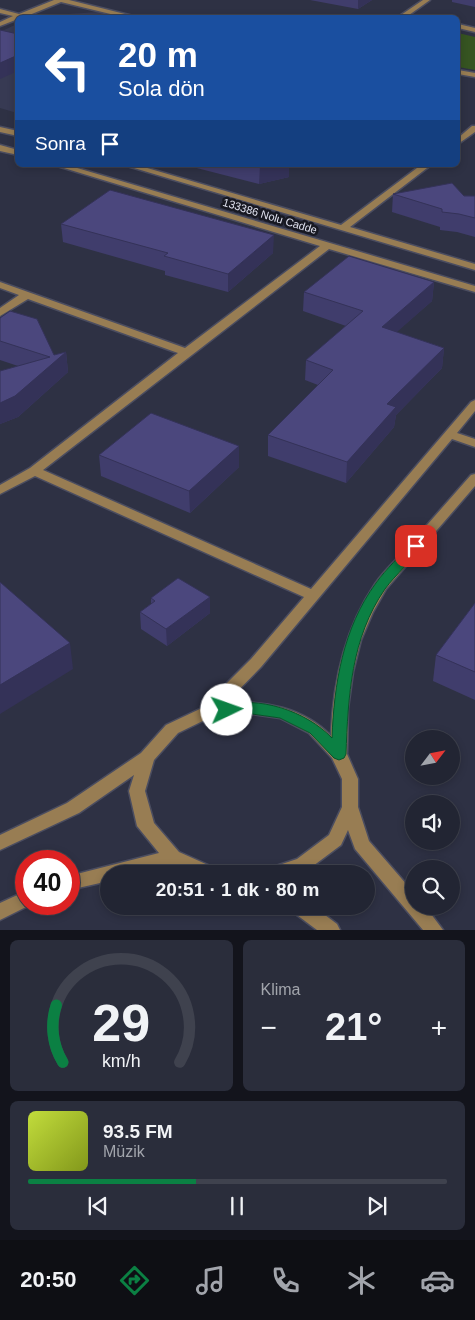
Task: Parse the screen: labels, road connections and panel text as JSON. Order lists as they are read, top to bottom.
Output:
{
  "streets": {
    "street": ["133386 Nolu Cadde"]
  },
  "north": "top right",
  "page": {
    "turn": ["20 m", "Sola dön"],
    "then": "Sonra",
    "limit": "40",
    "trip": "20:51 · 1 dk · 80 m",
    "tile": "Klima",
    "heat": ["−", "21°", "+"],
    "song": ["93.5 FM", "Müzik"],
    "tabs": "20:50",
    "gauge": ["29", "km/h"]
  }
}
